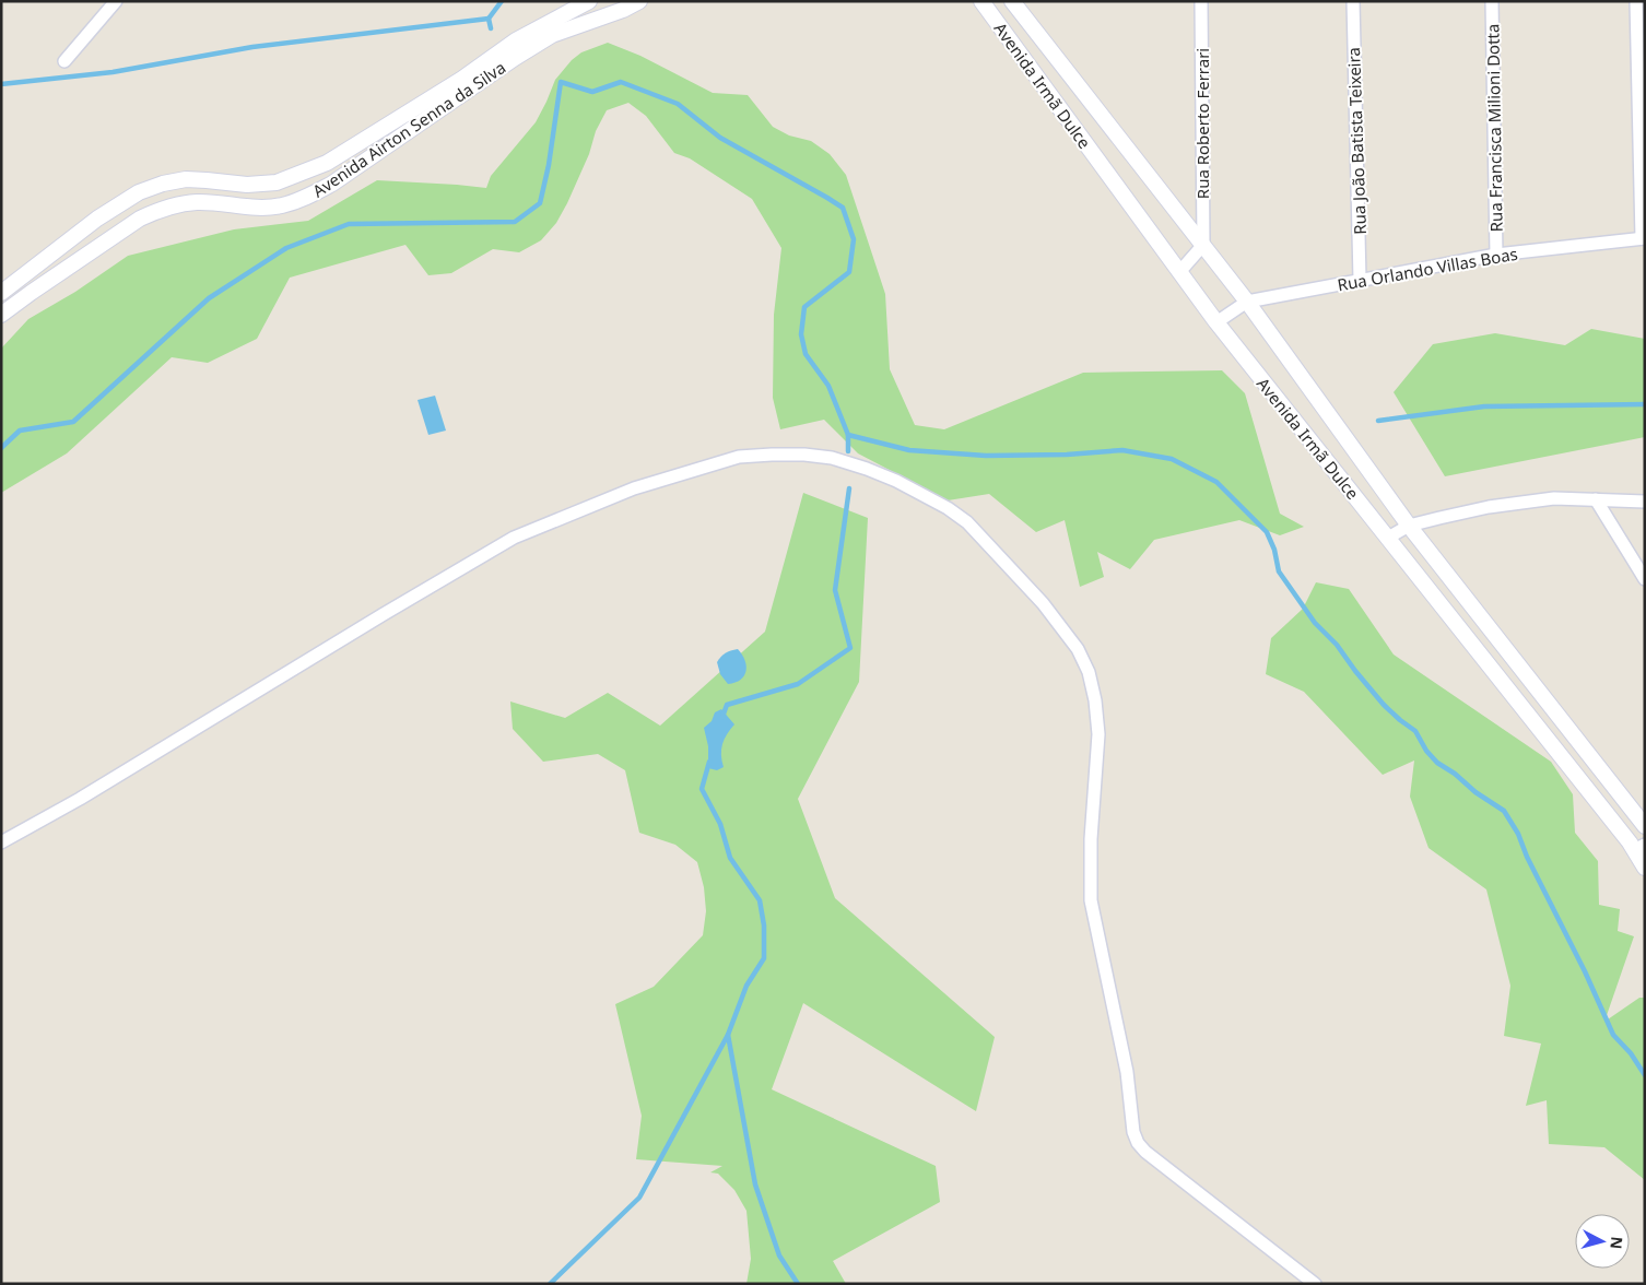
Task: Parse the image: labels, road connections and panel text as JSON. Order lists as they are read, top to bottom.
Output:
{
  "streets": {
    "street": [
      "Avenida Irmã Dulce",
      "Rua Roberto Ferrari",
      "Rua Francisca Milioni Dotta",
      "Avenida Airton Senna da Silva",
      "Rua João Batista Teixeira",
      "Rua Orlando Villas Boas"
    ]
  },
  "crossings": [
    ["Avenida Irmã Dulce", "Rua Roberto Ferrari"],
    ["Avenida Irmã Dulce", "Rua Orlando Villas Boas"],
    ["Rua Francisca Milioni Dotta", "Rua Orlando Villas Boas"],
    ["Rua João Batista Teixeira", "Rua Orlando Villas Boas"]
  ],
  "north": "right"
}
